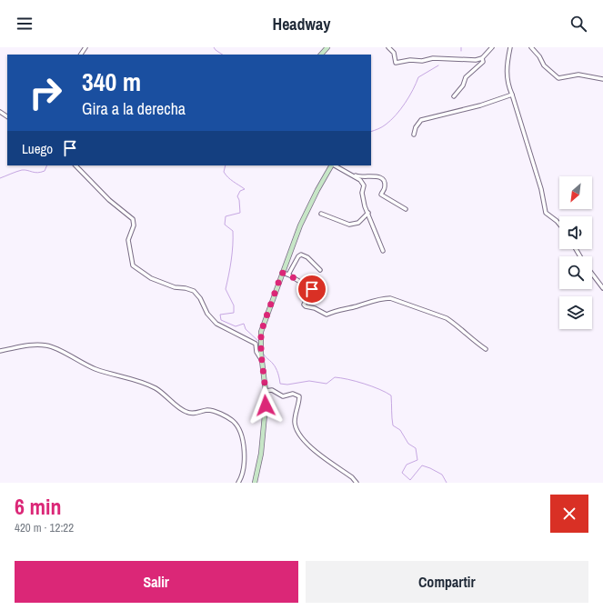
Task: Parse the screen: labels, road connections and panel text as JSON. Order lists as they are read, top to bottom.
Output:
{
  "north": "bottom left",
  "page": {
    "header": "Headway",
    "turn": ["340 m", "Gira a la derecha"],
    "then": "Luego",
    "heading": ["6 min", "420 m · 12:22"],
    "buttons": ["Salir", "Compartir"]
  }
}
